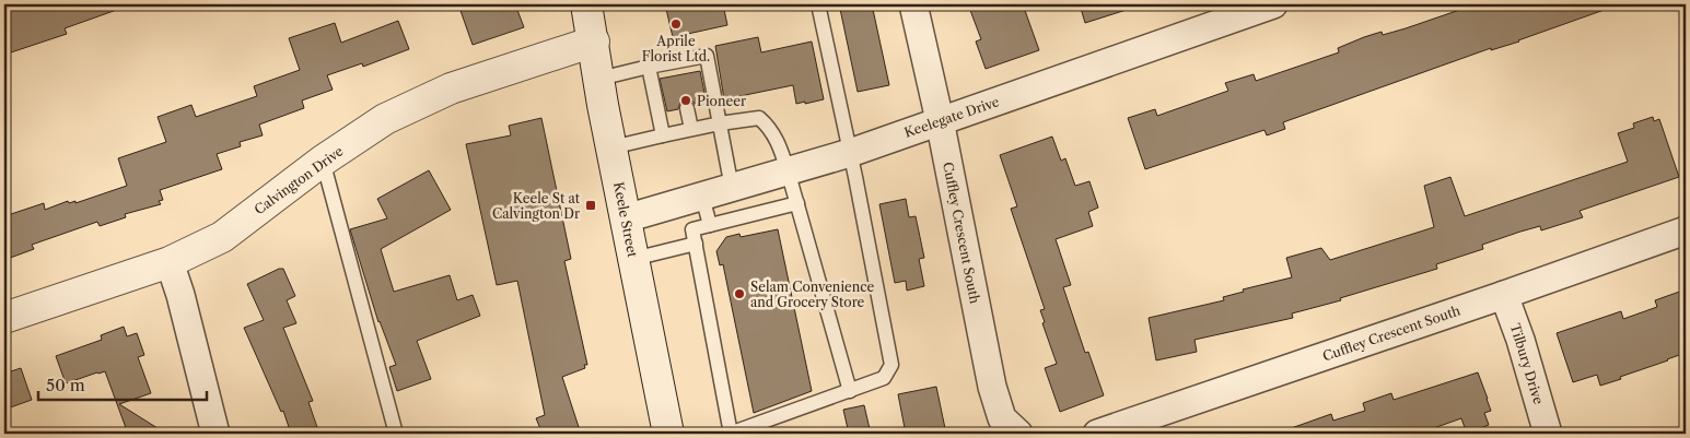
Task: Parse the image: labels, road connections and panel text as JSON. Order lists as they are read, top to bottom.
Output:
{
  "streets": {
    "street": [
      "Keelegate Drive",
      "Calvington Drive",
      "Keele Street",
      "Cuffley Crescent South",
      "Tilbury Drive"
    ]
  },
  "crossings": [
    ["Keelegate Drive", "Keele Street"],
    ["Keelegate Drive", "Cuffley Crescent South"],
    ["Calvington Drive", "Keele Street"],
    ["Cuffley Crescent South", "Tilbury Drive"]
  ],
  "places": {
    "other": ["Aprile Florist Ltd.", "Pioneer", "Selam Convenience and Grocery Store"],
    "transit": ["Keele St at Calvington Dr"]
  },
  "scale_bar": "50 m"
}
